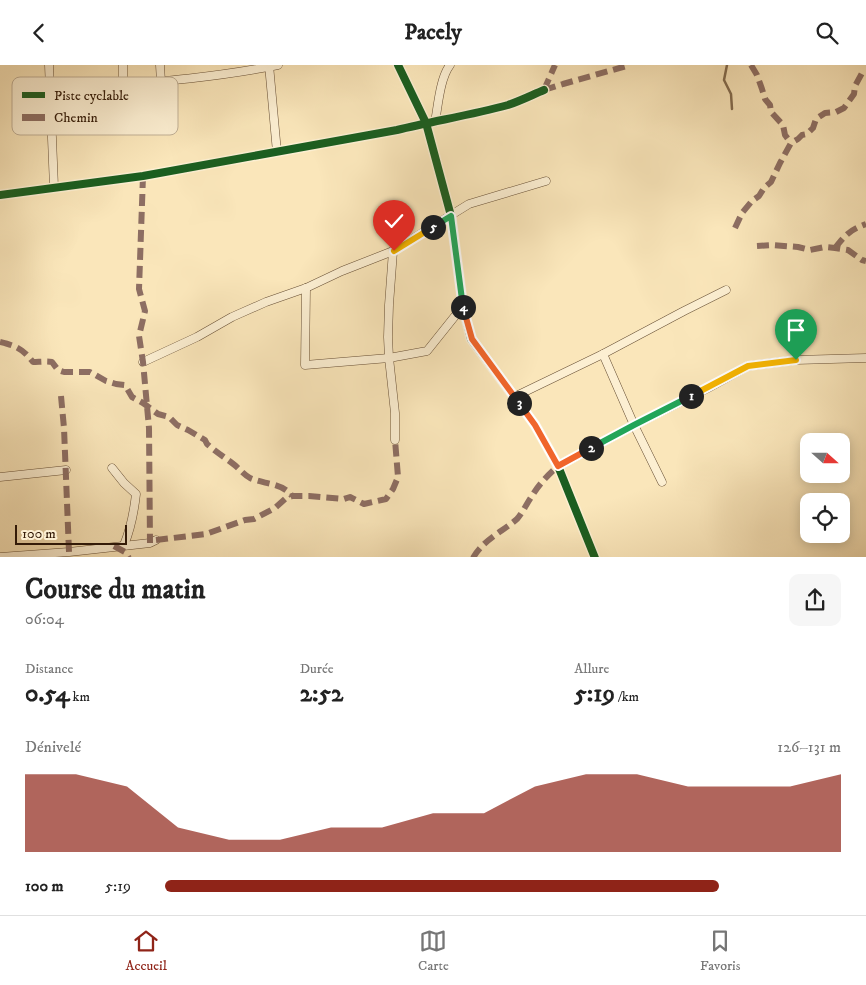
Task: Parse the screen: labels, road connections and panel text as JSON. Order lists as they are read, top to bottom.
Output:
{
  "legend": ["Piste cyclable", "Chemin"],
  "scale_bar": "100 m",
  "north": "right",
  "page": {
    "header": "Pacely",
    "pins": [
      "5",
      "4",
      "1",
      "3",
      "2"
    ],
    "scale": "100 m",
    "heading": ["Course du matin", "06:04"],
    "stats": [
      ["Distance", "0.54 km"],
      ["Durée", "2:52"],
      ["Allure", "5:19 /km"]
    ],
    "chart": ["Dénivelé", "126–131 m"],
    "list": [
      {
        "name": "100 m",
        "note": "5:19"
      }
    ],
    "tabs": ["Accueil", "Carte", "Favoris"]
  }
}
